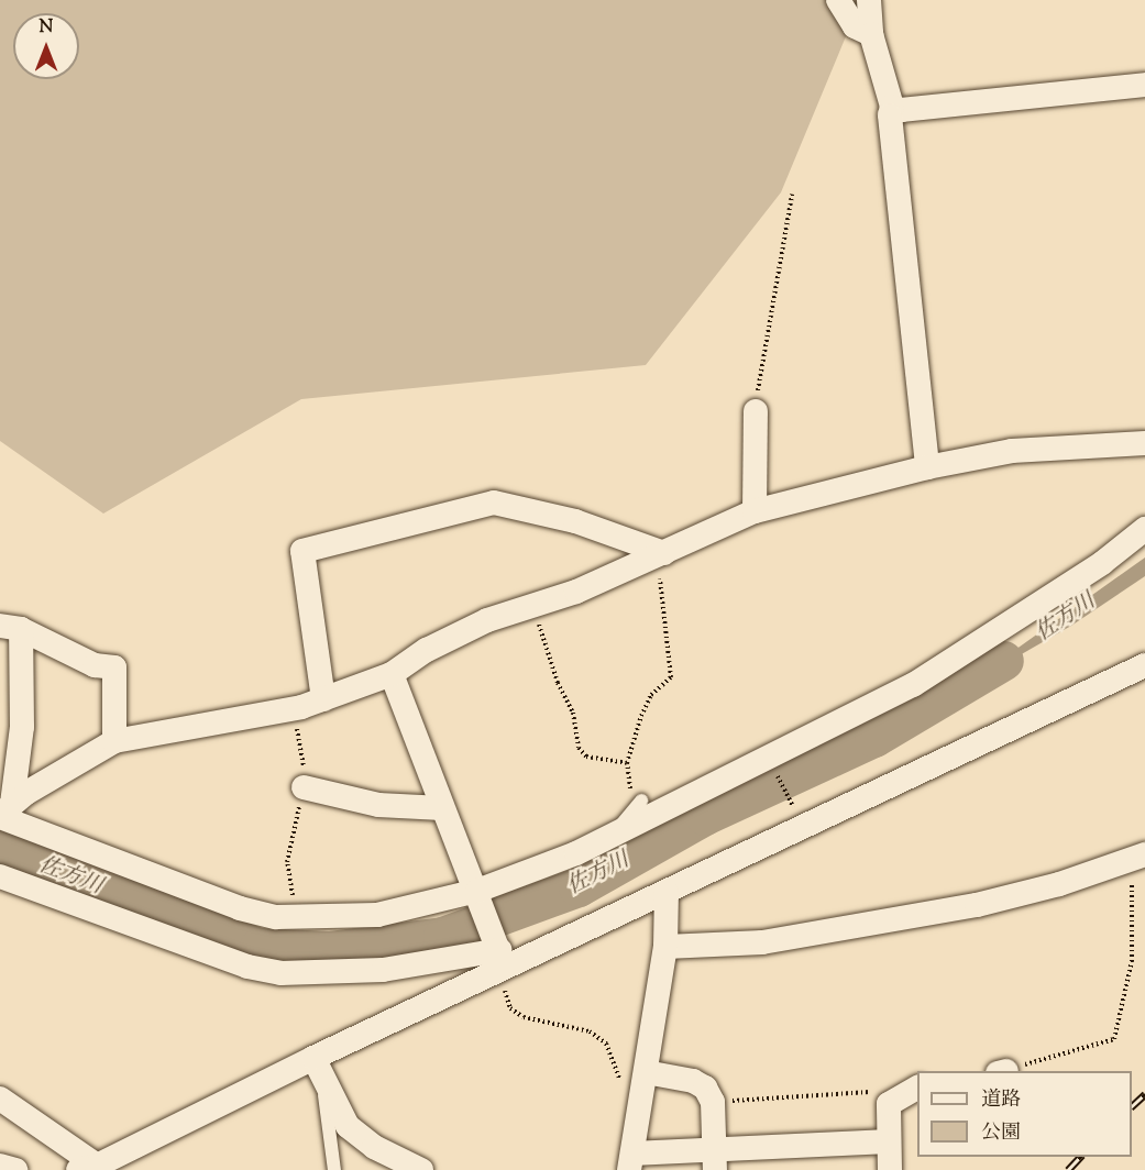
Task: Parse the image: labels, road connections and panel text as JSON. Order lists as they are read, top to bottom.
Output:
{
  "water": ["佐方川"],
  "legend": ["道路", "公園"],
  "north": "top"
}
